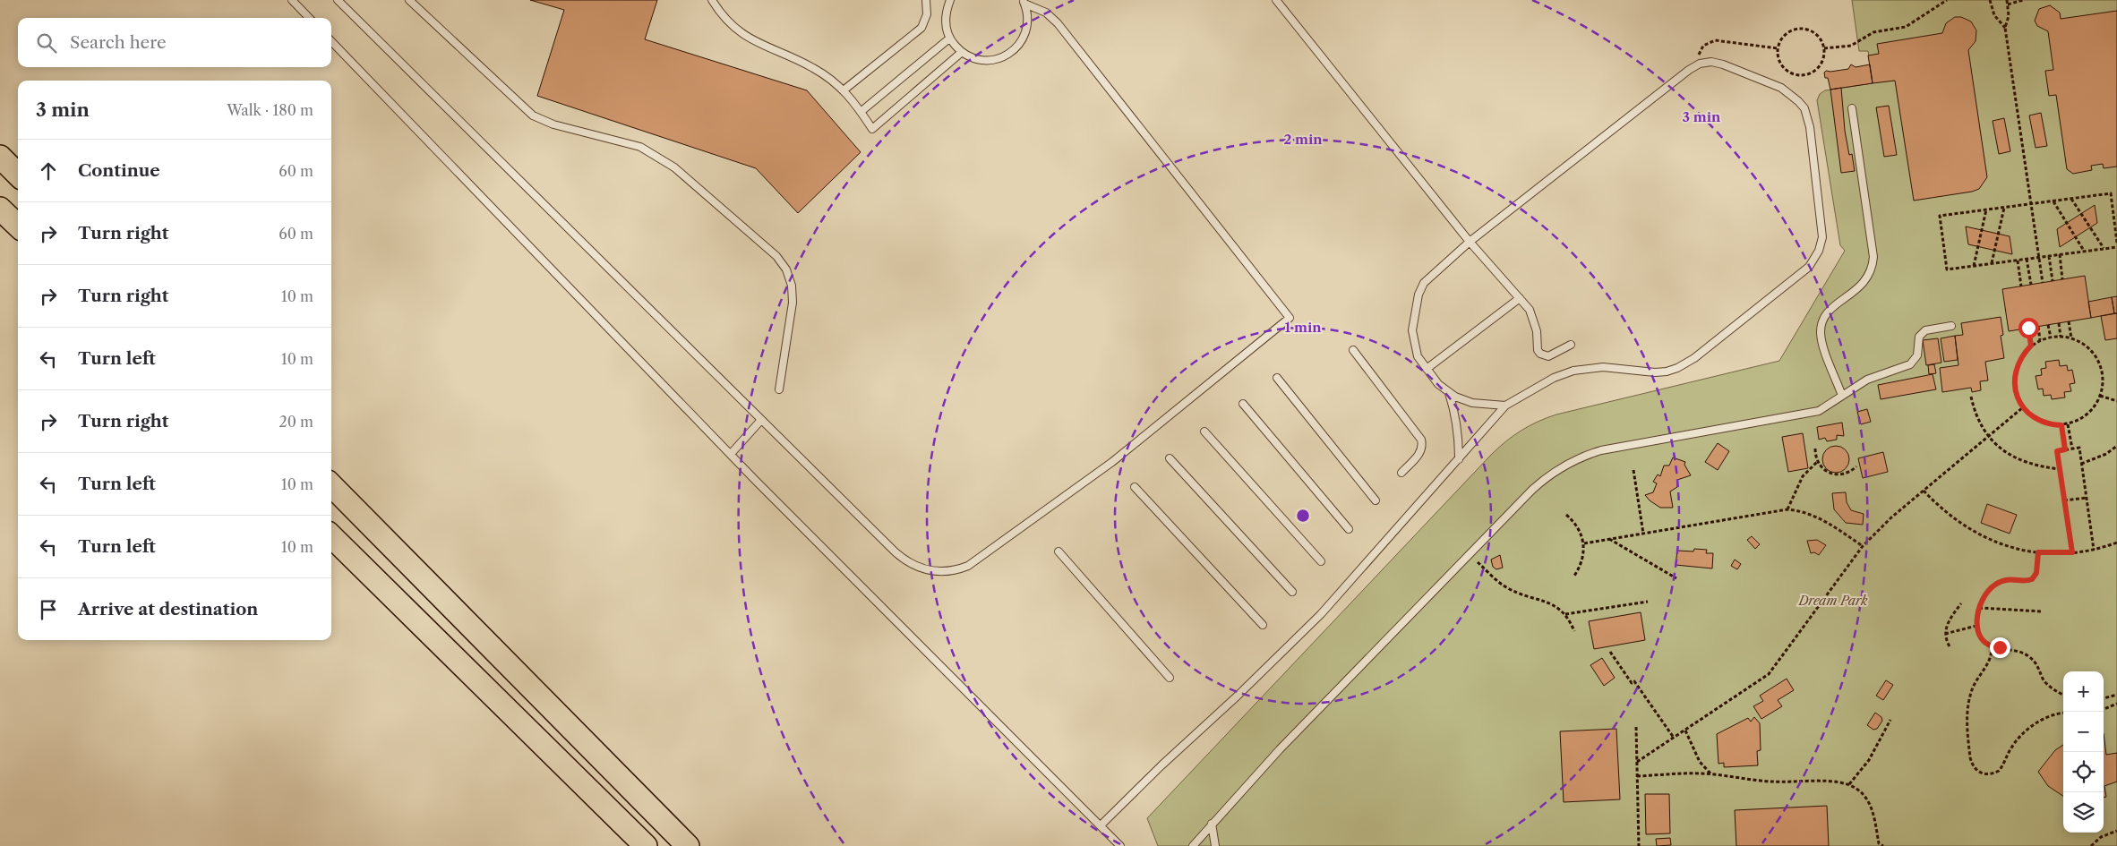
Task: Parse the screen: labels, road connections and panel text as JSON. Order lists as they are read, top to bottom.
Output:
{
  "parks": ["Dream Park"],
  "page": {
    "search": "Search here",
    "heading": ["3 min", "Walk · 180 m"],
    "list": [
      ["Continue", "60 m"],
      ["Turn right", "60 m"],
      ["Turn right", "10 m"],
      ["Turn left", "10 m"],
      ["Turn right", "20 m"],
      ["Turn left", "10 m"],
      ["Turn left", "10 m"],
      "Arrive at destination"
    ],
    "map_buttons": ["+", "−"]
  },
  "rings": ["3 min", "2 min", "1 min"]
}
